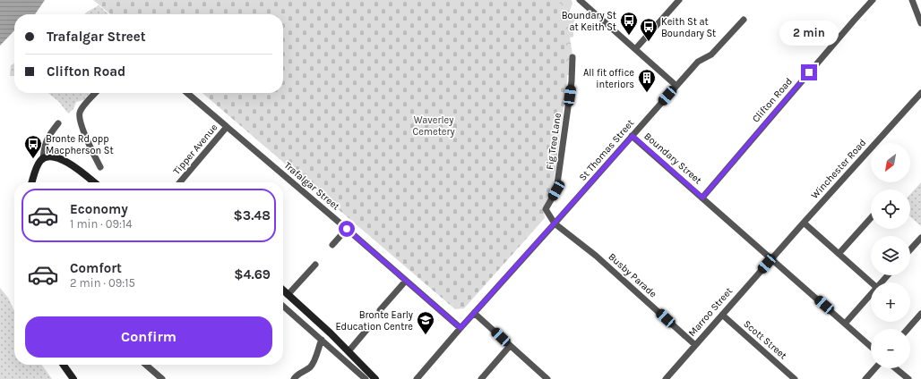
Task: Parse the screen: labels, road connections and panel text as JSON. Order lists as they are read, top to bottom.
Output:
{
  "streets": {
    "street": [
      "Clifton Road",
      "Fig Tree Lane",
      "Tipper Avenue",
      "St Thomas Street",
      "Boundary Street",
      "Winchester Road",
      "Trafalgar Street",
      "Busby Parade",
      "Marroo Street",
      "Scott Street"
    ]
  },
  "crossings": [
    ["Clifton Road", "Boundary Street"],
    ["Fig Tree Lane", "St Thomas Street"],
    ["Fig Tree Lane", "Busby Parade"],
    ["Tipper Avenue", "Trafalgar Street"],
    ["St Thomas Street", "Boundary Street"],
    ["St Thomas Street", "Trafalgar Street"],
    ["St Thomas Street", "Busby Parade"],
    ["Boundary Street", "Winchester Road"],
    ["Boundary Street", "Marroo Street"],
    ["Winchester Road", "Marroo Street"],
    ["Busby Parade", "Marroo Street"],
    ["Marroo Street", "Scott Street"]
  ],
  "parks": ["Waverley Cemetery"],
  "places": {
    "bus stop": ["Boundary St at Keith St", "Keith St at Boundary St", "Bronte Rd opp Macpherson St"],
    "building": ["All fit office interiors"],
    "school or university": ["Bronte Early Education Centre"]
  },
  "north": "bottom left",
  "page": {
    "banner": ["Trafalgar Street", "Clifton Road"],
    "bubble": "2 min",
    "map_buttons": ["+", "−"],
    "list": [
      {
        "name": "Economy",
        "note": "1 min · 09:14",
        "value": "$3.48"
      },
      {
        "name": "Comfort",
        "note": "2 min · 09:15",
        "value": "$4.69"
      }
    ],
    "buttons": "Confirm"
  }
}
